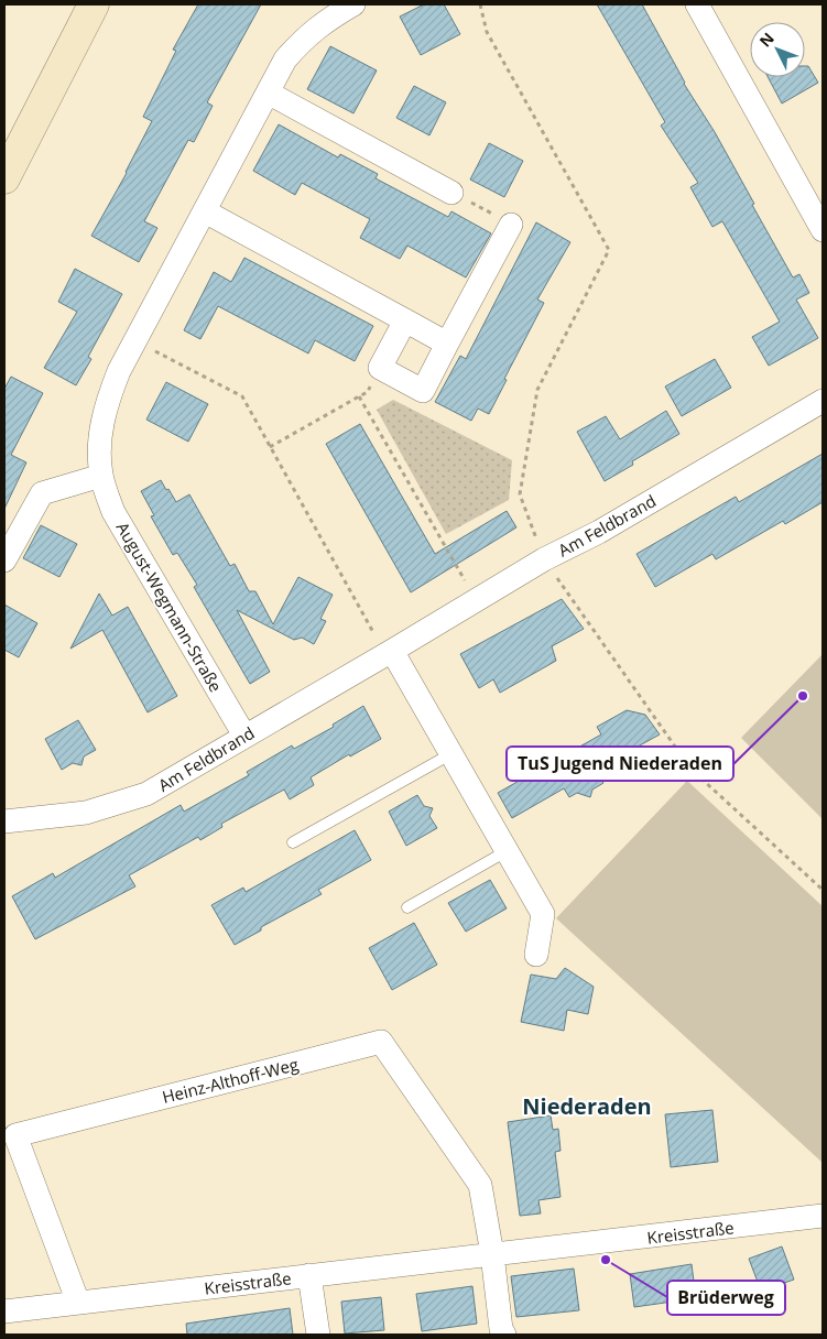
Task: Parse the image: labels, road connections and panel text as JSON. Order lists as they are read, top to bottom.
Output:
{
  "streets": {
    "street": [
      "Am Feldbrand",
      "August-Wegmann-Straße",
      "Heinz-Althoff-Weg",
      "Kreisstraße"
    ]
  },
  "crossings": [
    ["Am Feldbrand", "August-Wegmann-Straße"],
    ["Heinz-Althoff-Weg", "Kreisstraße"]
  ],
  "districts": ["Niederaden"],
  "places": ["TuS Jugend Niederaden", "Brüderweg"],
  "north": "top left"
}
